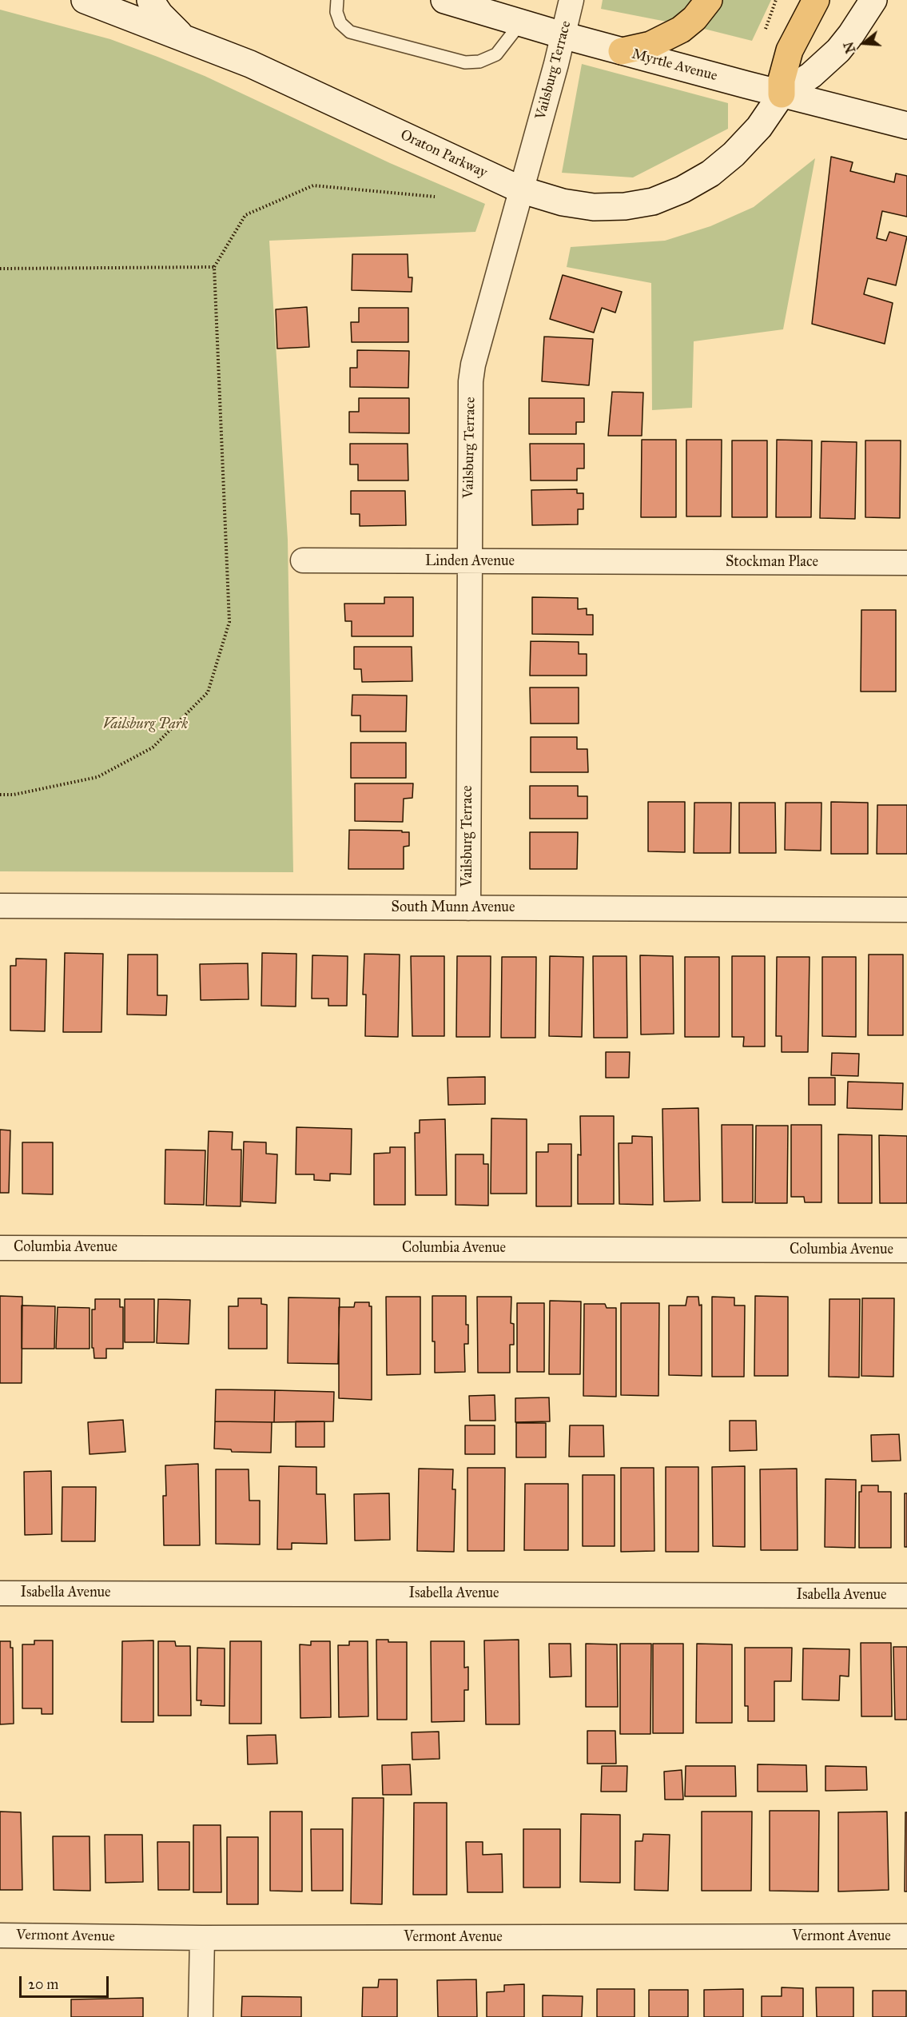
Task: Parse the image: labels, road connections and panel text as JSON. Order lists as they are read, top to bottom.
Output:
{
  "streets": {
    "main road": ["Myrtle Avenue", "Oraton Parkway"],
    "street": [
      "Vailsburg Terrace",
      "Linden Avenue",
      "Stockman Place",
      "South Munn Avenue",
      "Columbia Avenue",
      "Isabella Avenue",
      "Vermont Avenue"
    ]
  },
  "crossings": [
    ["Myrtle Avenue", "Vailsburg Terrace"],
    ["Myrtle Avenue", "Oraton Parkway"],
    ["Vailsburg Terrace", "Oraton Parkway"],
    ["Vailsburg Terrace", "Linden Avenue"],
    ["Vailsburg Terrace", "South Munn Avenue"],
    ["Linden Avenue", "Stockman Place"]
  ],
  "parks": ["Vailsburg Park"],
  "scale_bar": "20 m",
  "north": "left"
}
